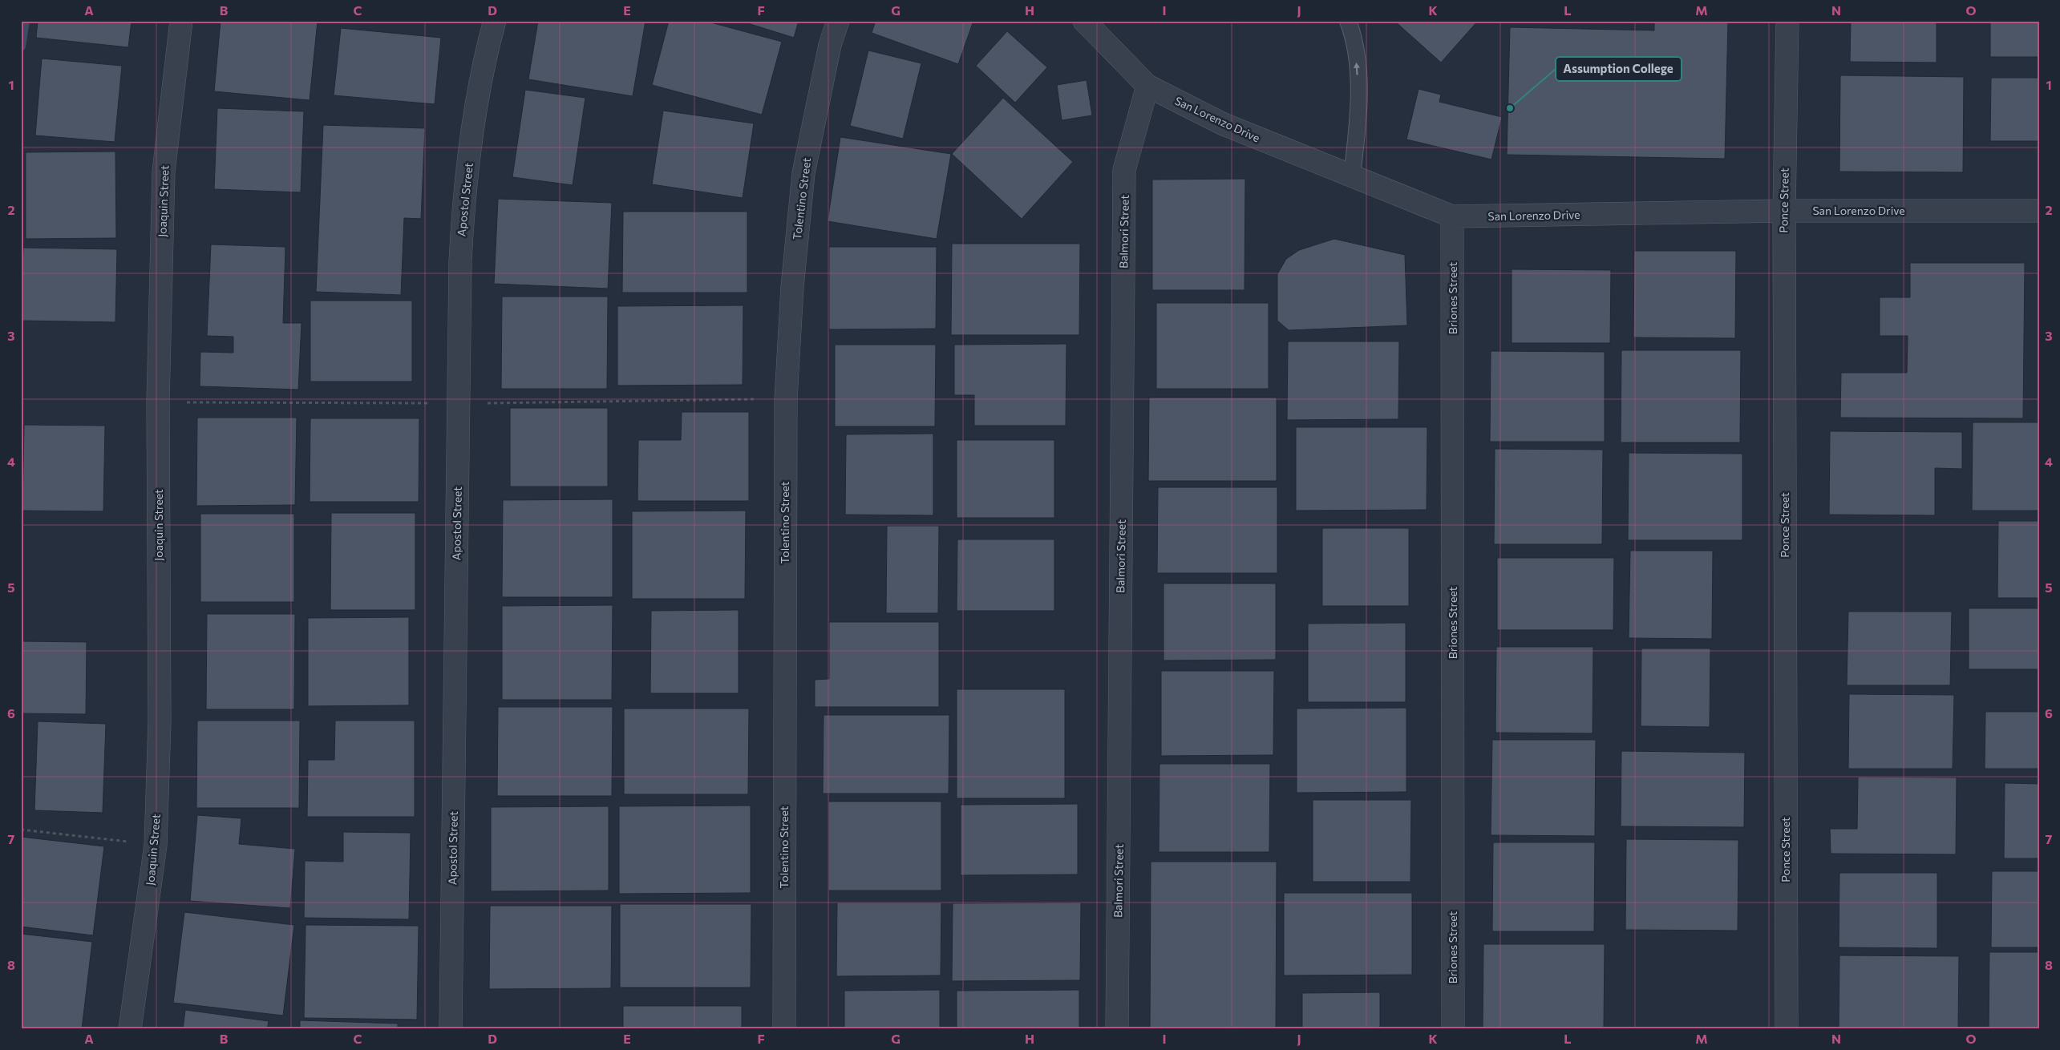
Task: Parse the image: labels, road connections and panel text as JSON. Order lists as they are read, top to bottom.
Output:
{
  "streets": {
    "street": [
      "San Lorenzo Drive",
      "Tolentino Street",
      "Apostol Street",
      "Ponce Street",
      "Joaquin Street",
      "Balmori Street",
      "Briones Street"
    ]
  },
  "crossings": [
    ["San Lorenzo Drive", "Ponce Street"],
    ["San Lorenzo Drive", "Balmori Street"],
    ["San Lorenzo Drive", "Briones Street"]
  ],
  "places": ["Assumption College"],
  "grid": {
    "columns": [
      "A",
      "B",
      "C",
      "D",
      "E",
      "F",
      "G",
      "H",
      "I",
      "J",
      "K",
      "L",
      "M",
      "N",
      "O"
    ],
    "rows": [
      "1",
      "2",
      "3",
      "4",
      "5",
      "6",
      "7",
      "8"
    ]
  }
}
